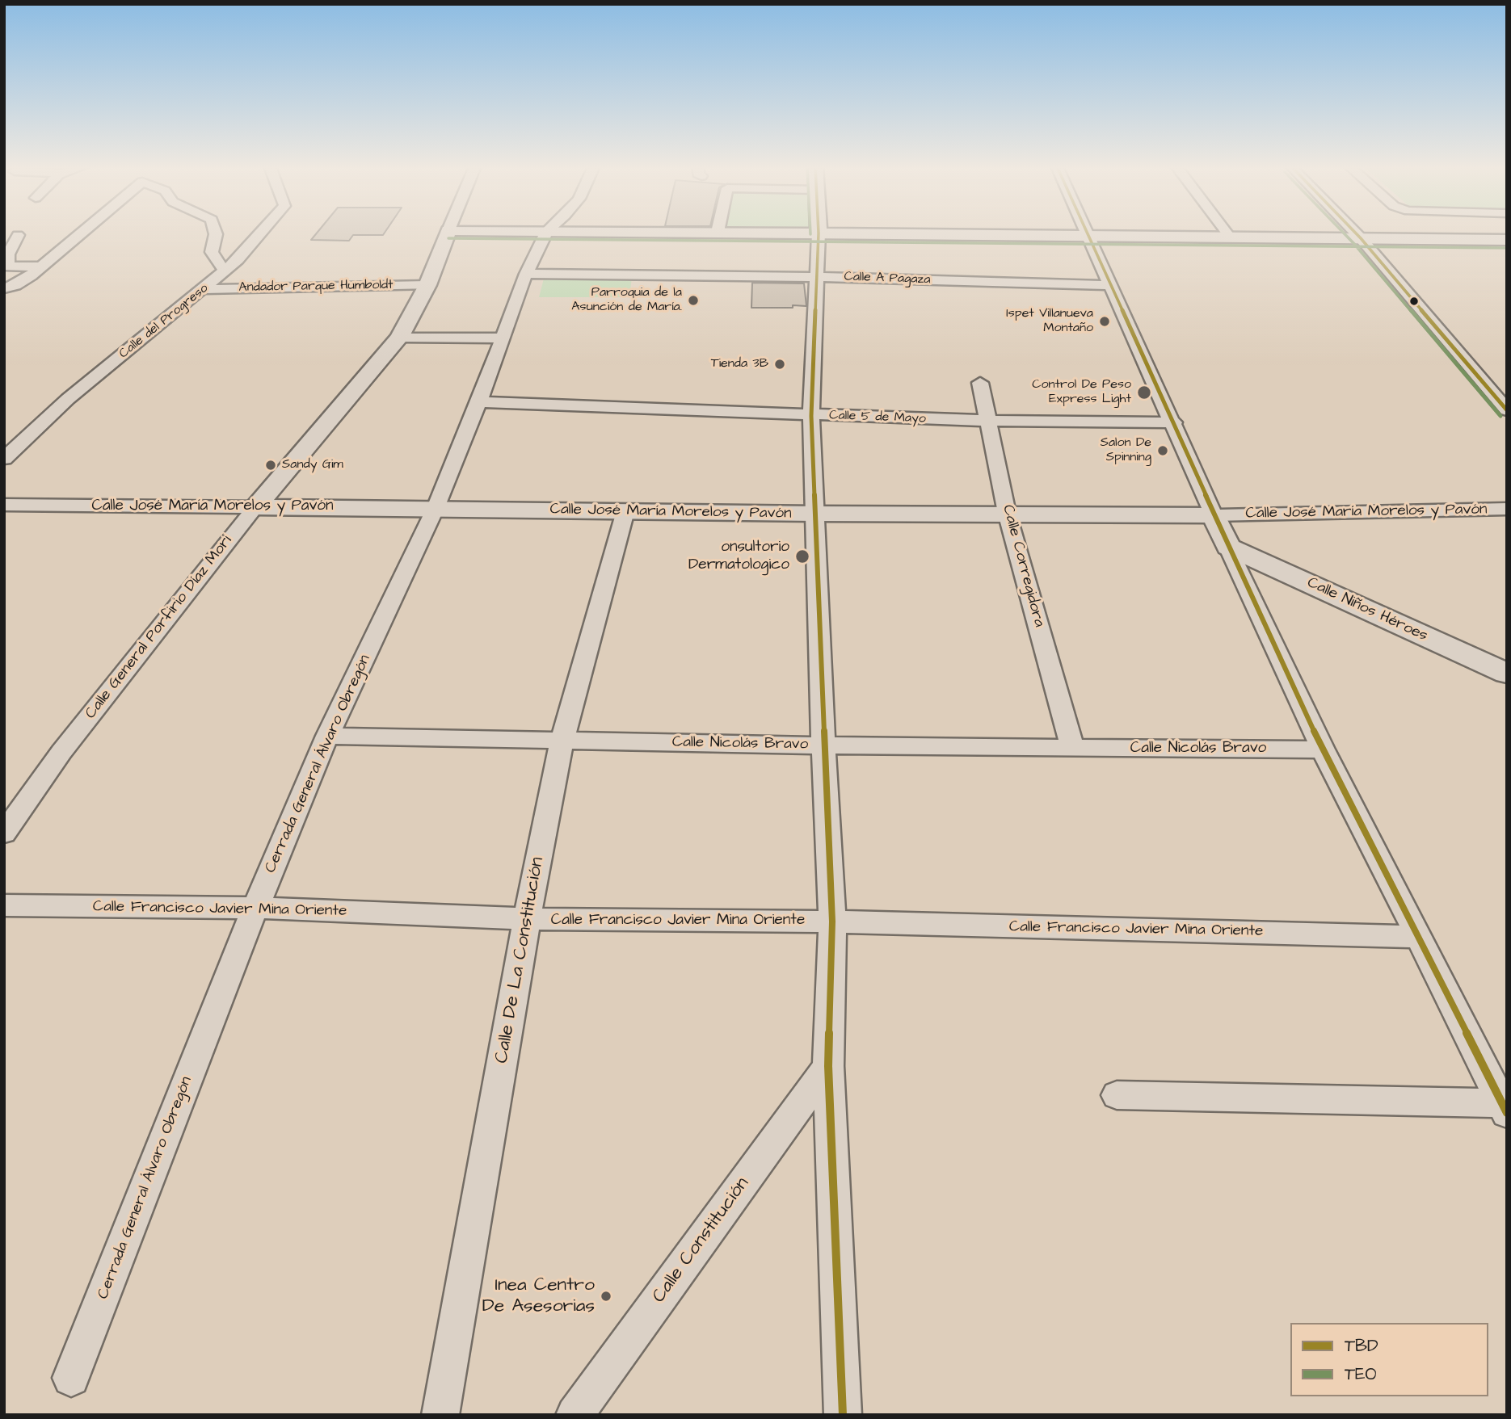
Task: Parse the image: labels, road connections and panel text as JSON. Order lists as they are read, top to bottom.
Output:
{
  "streets": {
    "street": [
      "Calle A Pagaza",
      "Andador Parque Humboldt",
      "Calle del Progreso",
      "Calle 5 de Mayo",
      "Calle José María Morelos y Pavón",
      "Calle Corregidora",
      "Calle Niños Héroes",
      "Calle General Porfirio Díaz Mori",
      "Calle Nicolás Bravo",
      "Cerrada General Álvaro Obregón",
      "Calle Francisco Javier Mina Oriente",
      "Calle De La Constitución",
      "Calle Constitución"
    ]
  },
  "crossings": [
    ["Calle A Pagaza", "Cerrada General Álvaro Obregón"],
    ["Andador Parque Humboldt", "Calle del Progreso"],
    ["Andador Parque Humboldt", "Calle General Porfirio Díaz Mori"],
    ["Calle 5 de Mayo", "Calle Corregidora"],
    ["Calle 5 de Mayo", "Cerrada General Álvaro Obregón"],
    ["Calle José María Morelos y Pavón", "Calle Corregidora"],
    ["Calle José María Morelos y Pavón", "Calle General Porfirio Díaz Mori"],
    ["Calle José María Morelos y Pavón", "Cerrada General Álvaro Obregón"],
    ["Calle José María Morelos y Pavón", "Calle De La Constitución"],
    ["Calle Corregidora", "Calle Nicolás Bravo"],
    ["Calle Nicolás Bravo", "Cerrada General Álvaro Obregón"],
    ["Calle Nicolás Bravo", "Calle De La Constitución"],
    ["Cerrada General Álvaro Obregón", "Calle Francisco Javier Mina Oriente"],
    ["Calle Francisco Javier Mina Oriente", "Calle De La Constitución"]
  ],
  "places": [
    "Parroquia de la Asunción de María.",
    "Ispet Villanueva Montaño",
    "Tienda 3B",
    "Control De Peso Express Light",
    "Salon De Spinning",
    "Sandy Gim",
    "onsultorio Dermatologico",
    "Inea Centro De Asesorias"
  ],
  "lines": ["transit line TBD", "transit line TEO"],
  "legend": ["TBD", "TEO"]
}
